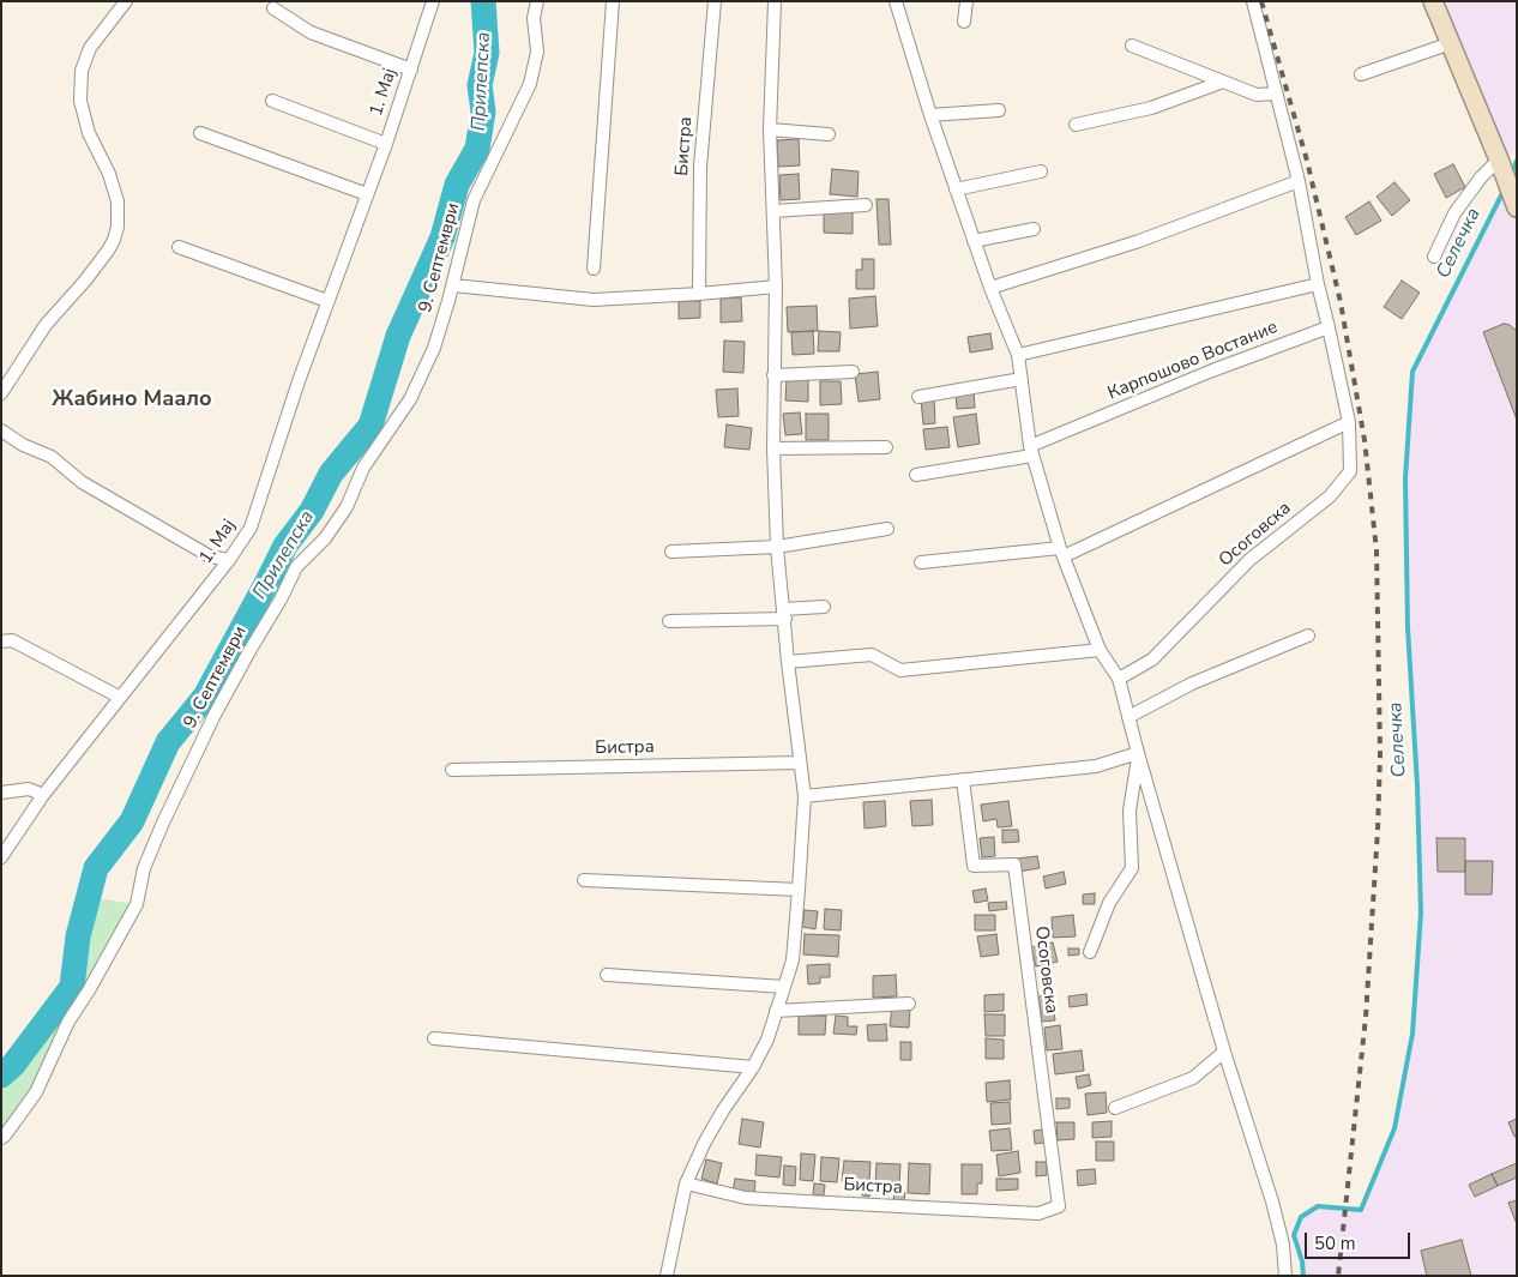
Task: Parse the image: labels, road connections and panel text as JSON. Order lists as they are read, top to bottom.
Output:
{
  "streets": {
    "street": [
      "1. Мај",
      "Бистра",
      "9. Септември",
      "Карпошово Востание",
      "Осоговска"
    ]
  },
  "crossings": [
    ["Бистра", "Осоговска"],
    ["Карпошово Востание", "Осоговска"]
  ],
  "districts": ["Жабино Маало"],
  "water": ["Прилепска", "Селечка"],
  "scale_bar": "50 m"
}
